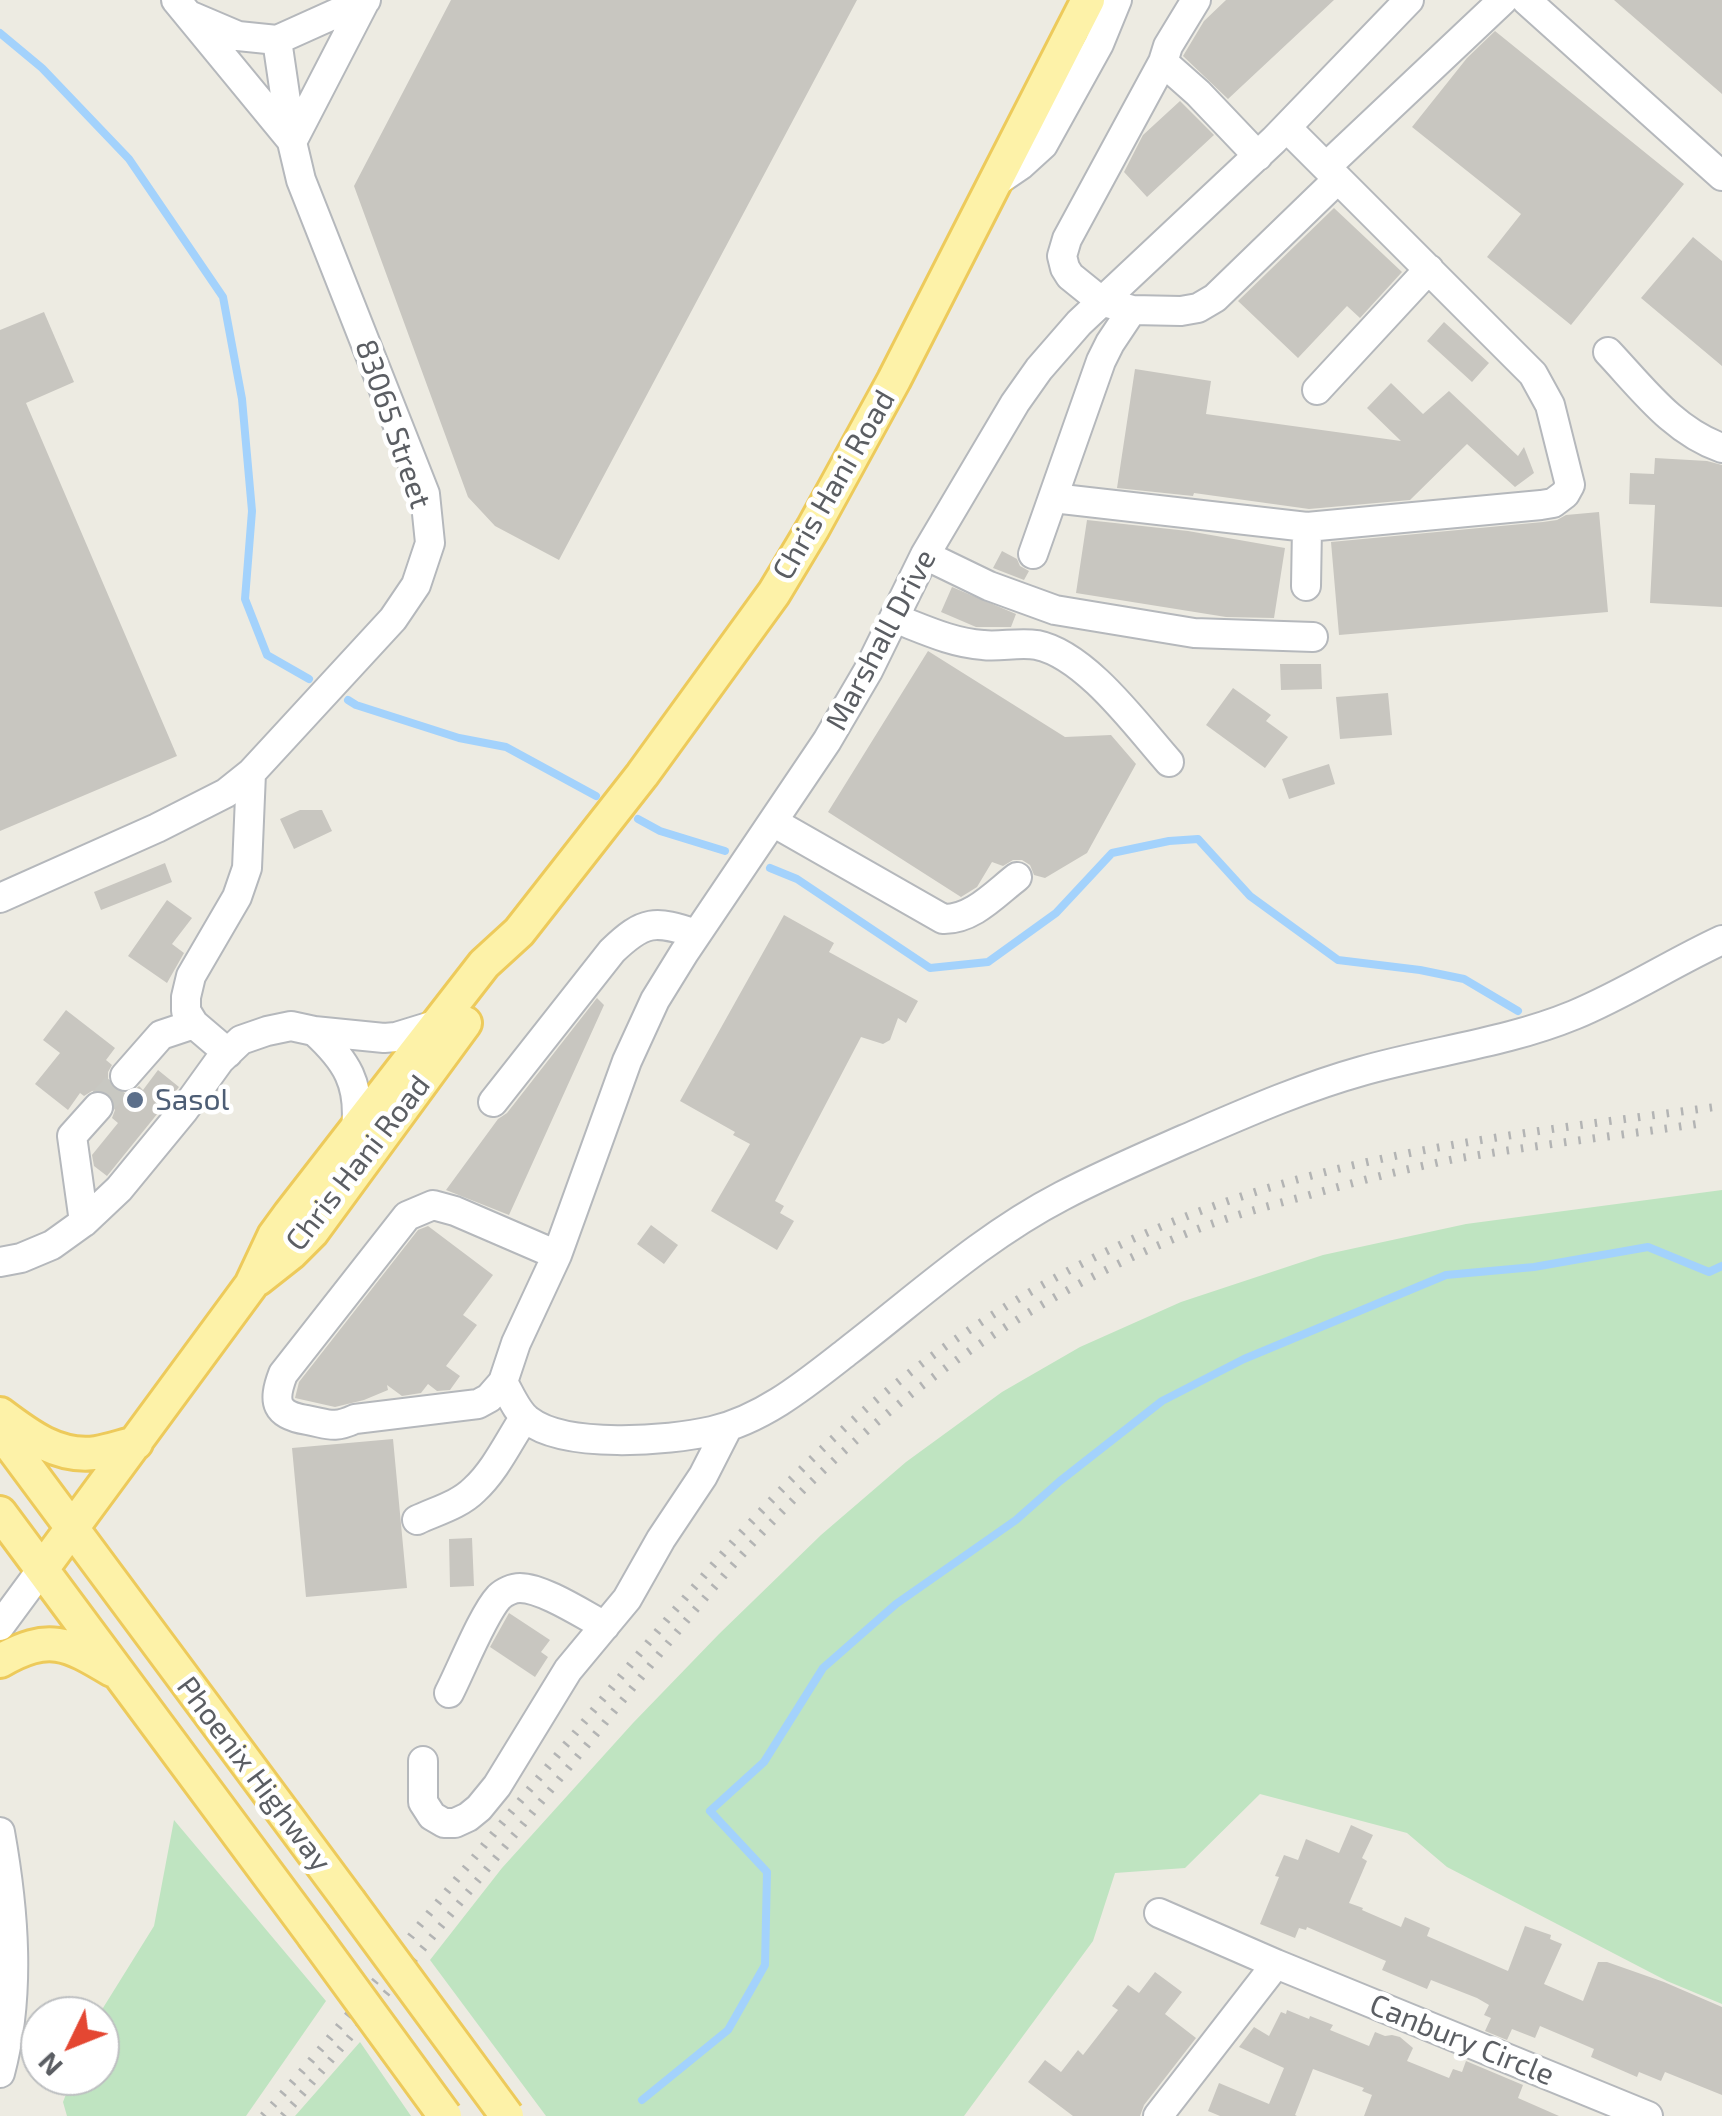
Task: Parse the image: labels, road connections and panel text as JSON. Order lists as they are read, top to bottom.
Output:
{
  "streets": {
    "main road": ["Chris Hani Road", "Phoenix Highway"],
    "street": ["83065 Street", "Marshall Drive", "Canbury Circle"]
  },
  "crossings": [
    ["Chris Hani Road", "Phoenix Highway"]
  ],
  "places": ["Sasol"],
  "north": "bottom left"
}
